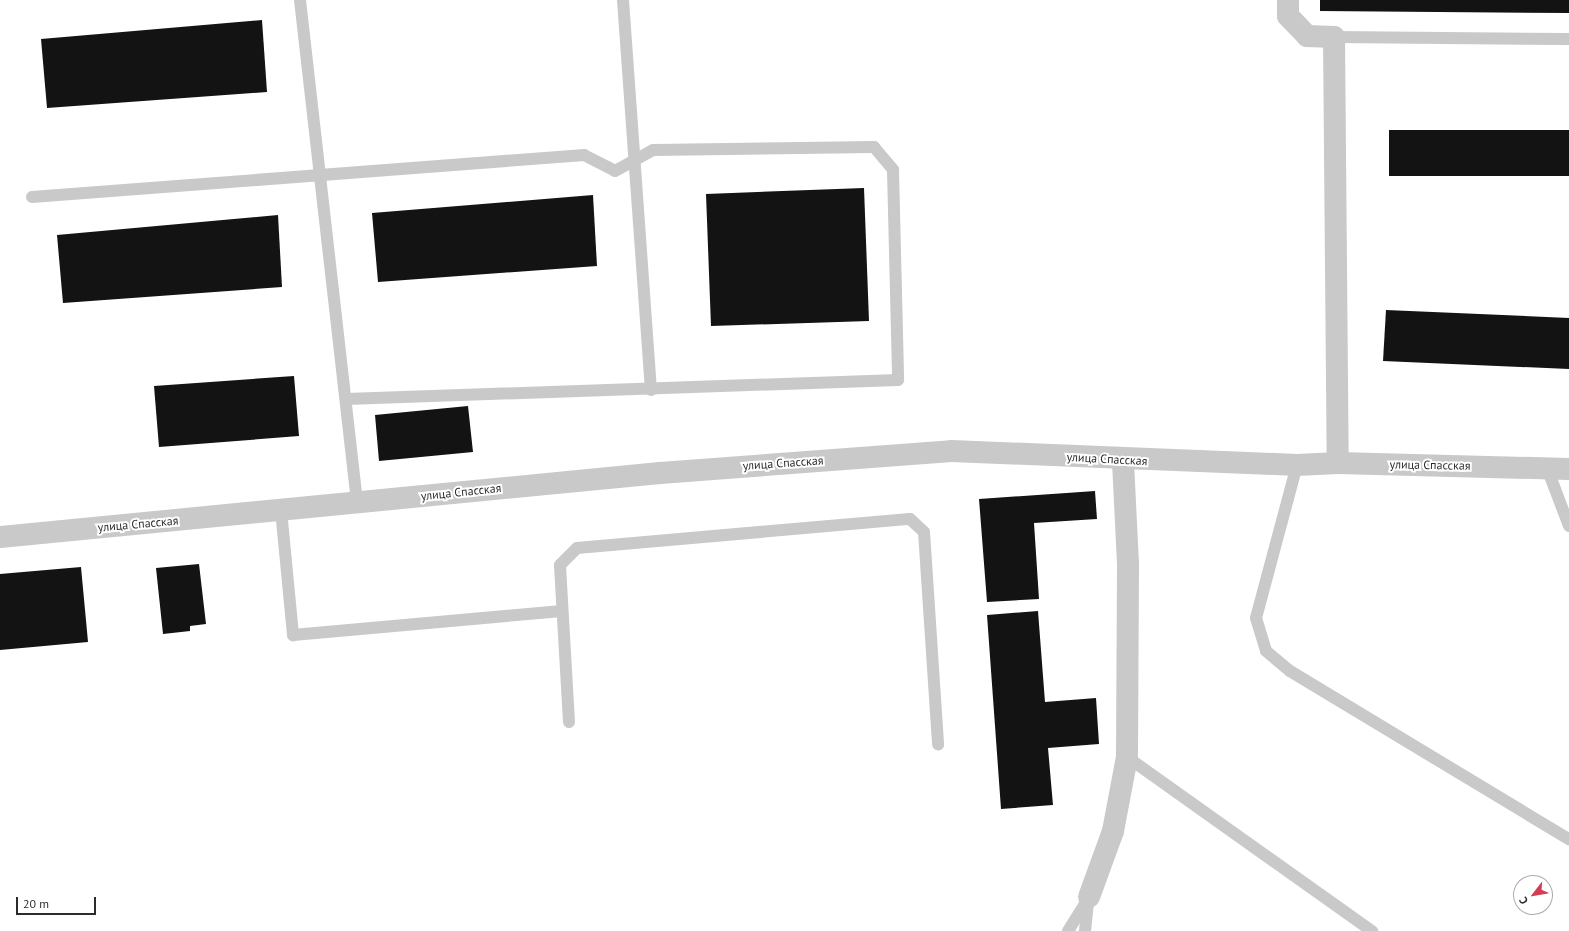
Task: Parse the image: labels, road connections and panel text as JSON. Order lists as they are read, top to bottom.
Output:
{
  "streets": {
    "street": ["улица Спасская"]
  },
  "scale_bar": "20 m",
  "north": "bottom left"
}
